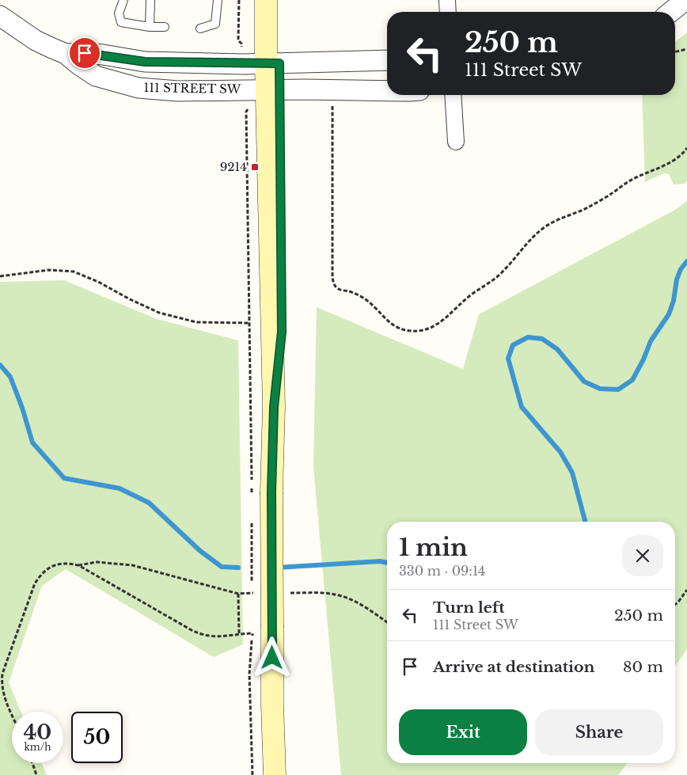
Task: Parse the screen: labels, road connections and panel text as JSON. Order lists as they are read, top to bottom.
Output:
{
  "streets": {
    "street": ["111 STREET SW"]
  },
  "places": {
    "transit": ["9214"]
  },
  "page": {
    "turn": ["250 m", "111 Street SW"],
    "heading": ["1 min", "330 m · 09:14"],
    "list": [
      {
        "name": "Turn left",
        "note": "111 Street SW",
        "value": "250 m"
      },
      {
        "name": "Arrive at destination",
        "value": "80 m"
      }
    ],
    "buttons": ["Exit", "Share"],
    "speed": "40 km/h",
    "limit": "50"
  }
}
